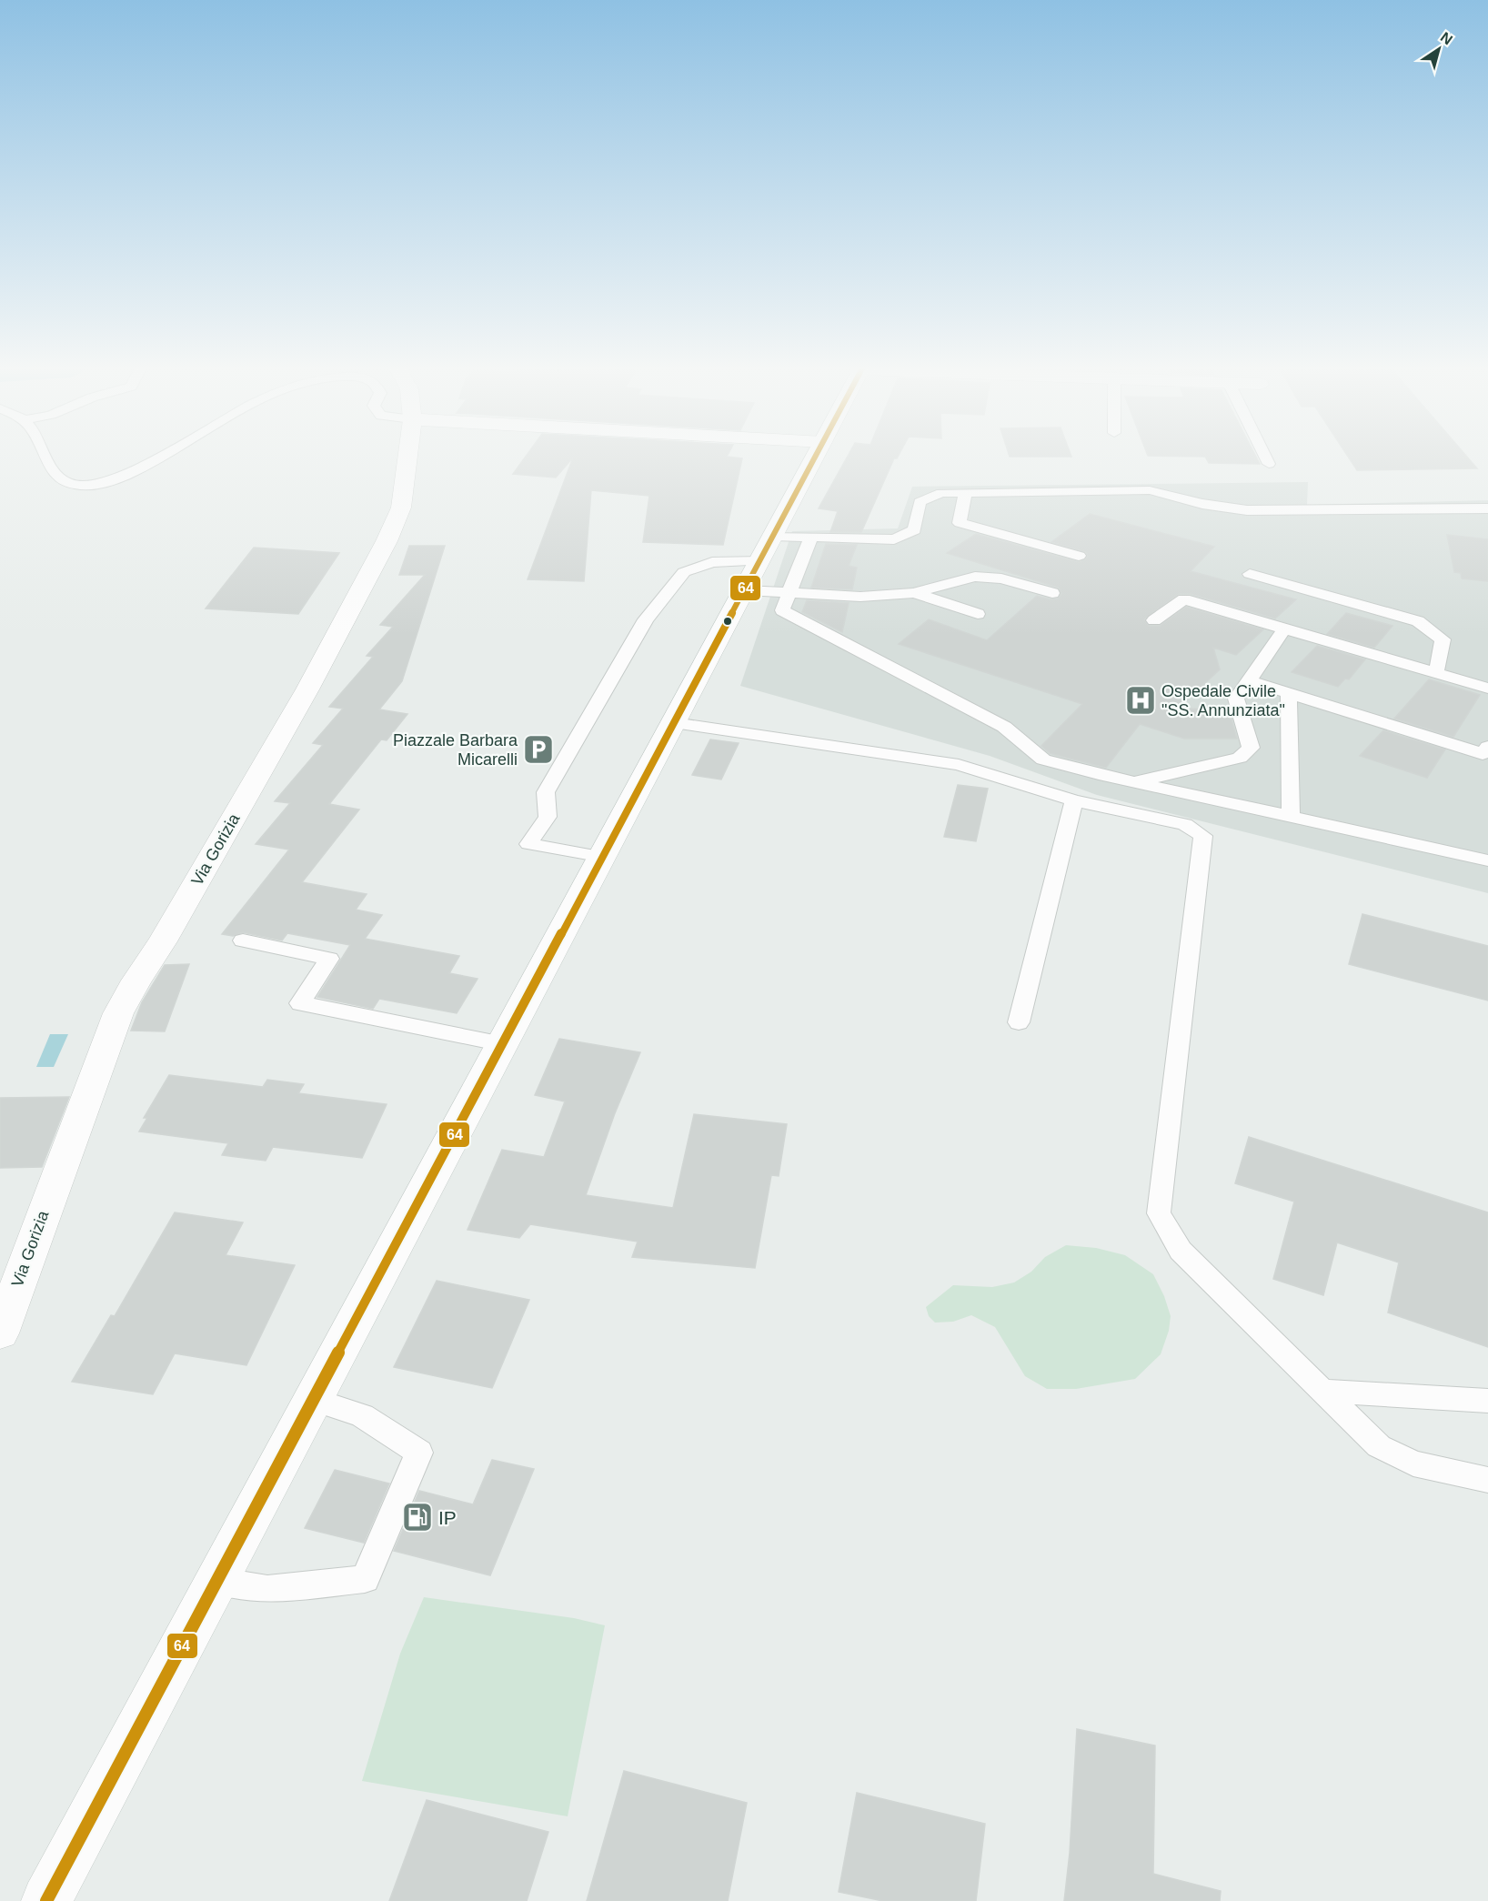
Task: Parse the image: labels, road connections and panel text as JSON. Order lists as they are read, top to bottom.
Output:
{
  "streets": {
    "street": ["Via Gorizia"]
  },
  "places": {
    "hospital": ["Ospedale Civile \"SS. Annunziata\""],
    "parking": ["Piazzale Barbara Micarelli"],
    "fuel station": ["IP"]
  },
  "lines": ["transit line 64"],
  "north": "top right"
}
